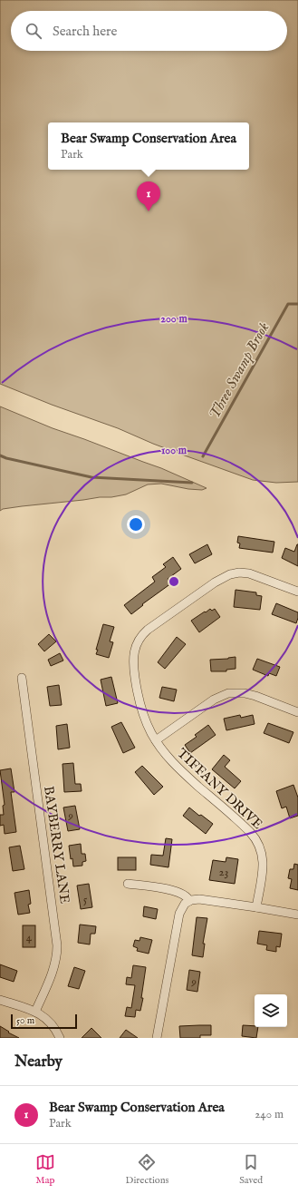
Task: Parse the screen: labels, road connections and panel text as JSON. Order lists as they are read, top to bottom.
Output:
{
  "streets": {
    "street": ["TIFFANY DRIVE", "BAYBERRY LANE"]
  },
  "water": ["Three Swamp Brook"],
  "house_numbers": [
    "9",
    "23",
    "5",
    "4",
    "9"
  ],
  "scale_bar": "50 m",
  "page": {
    "search": "Search here",
    "popup": ["Bear Swamp Conservation Area", "Park"],
    "pins": "1",
    "scale": "50 m",
    "heading": "Nearby",
    "list": [
      {
        "mark": "1",
        "name": "Bear Swamp Conservation Area",
        "note": "Park",
        "value": "240 m"
      }
    ],
    "nav": ["Map", "Directions", "Saved"]
  },
  "rings": ["200 m", "100 m"]
}
